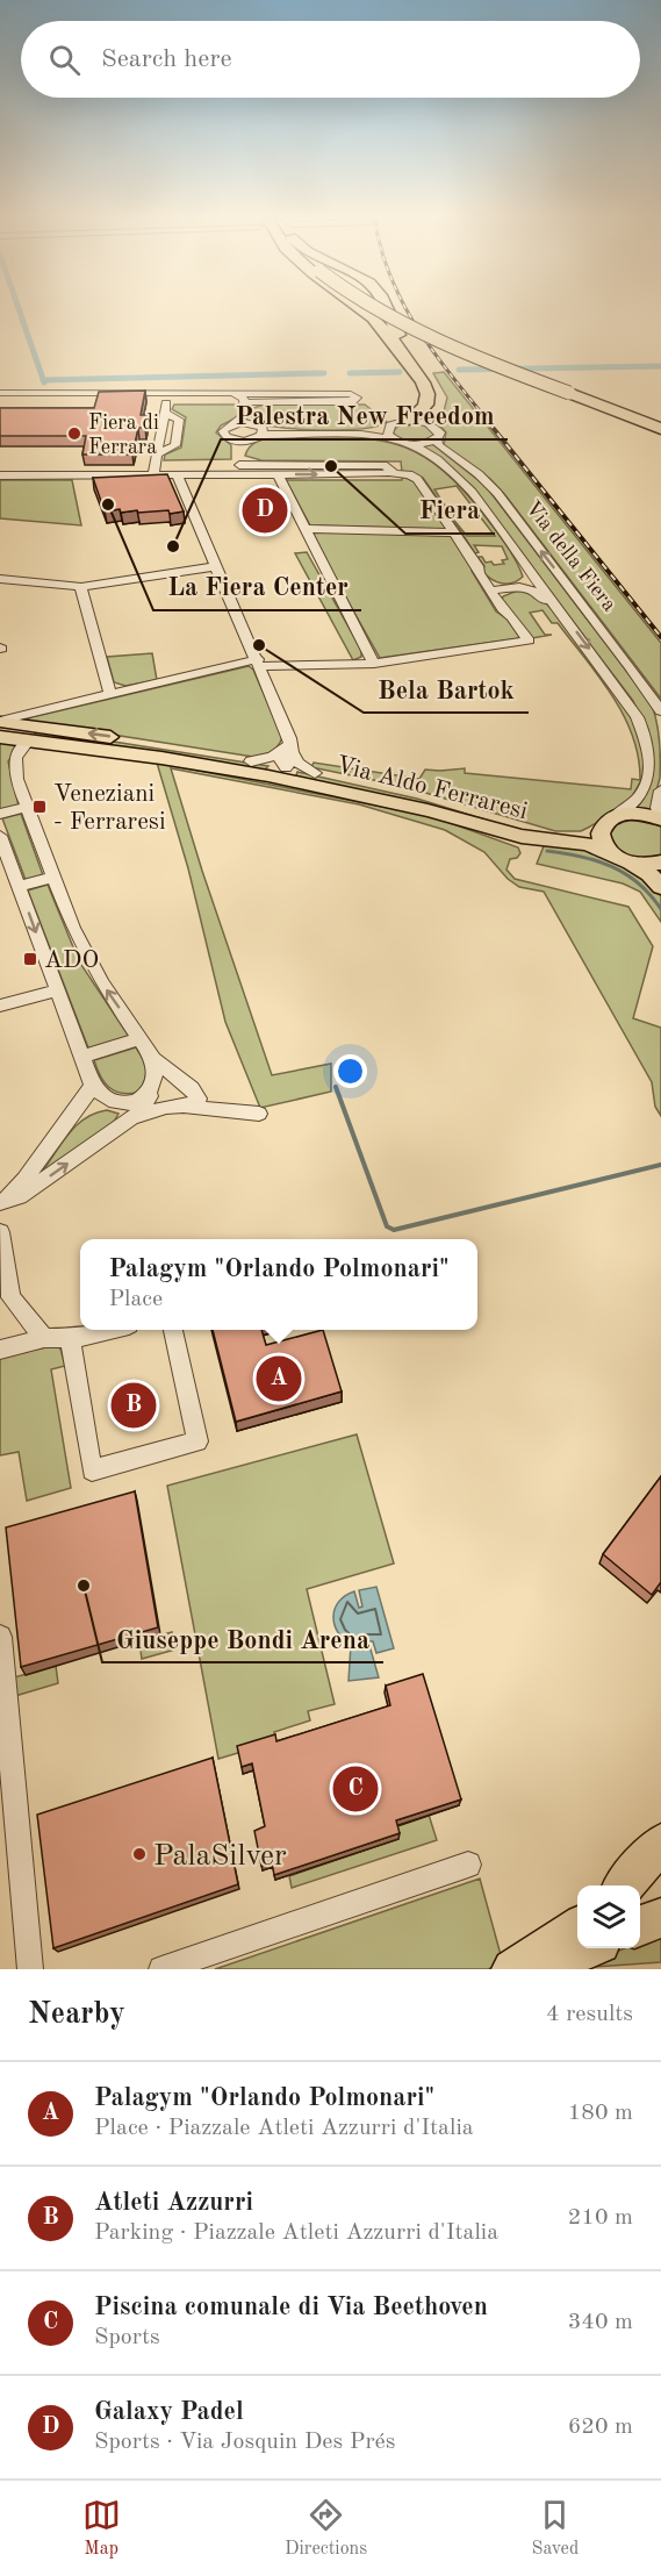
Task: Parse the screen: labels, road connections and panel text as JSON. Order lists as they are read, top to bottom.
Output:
{
  "streets": {
    "main road": ["Via Aldo Ferraresi"],
    "street": ["Via della Fiera"]
  },
  "crossings": [
    ["Via della Fiera", "Via Aldo Ferraresi"]
  ],
  "places": {
    "other": [
      "Fiera di Ferrara",
      "Fiera",
      "La Fiera Center",
      "Palestra New Freedom",
      "Bela Bartok",
      "Giuseppe Bondi Arena",
      "PalaSilver"
    ],
    "transit": ["Veneziani - Ferraresi", "ADO"]
  },
  "page": {
    "search": "Search here",
    "pins": [
      "D",
      "A",
      "B",
      "C"
    ],
    "popup": ["Palagym \"Orlando Polmonari\"", "Place"],
    "heading": ["Nearby", "4 results"],
    "list": [
      {
        "mark": "A",
        "name": "Palagym \"Orlando Polmonari\"",
        "note": "Place · Piazzale Atleti Azzurri d'Italia",
        "value": "180 m"
      },
      {
        "mark": "B",
        "name": "Atleti Azzurri",
        "note": "Parking · Piazzale Atleti Azzurri d'Italia",
        "value": "210 m"
      },
      {
        "mark": "C",
        "name": "Piscina comunale di Via Beethoven",
        "note": "Sports",
        "value": "340 m"
      },
      {
        "mark": "D",
        "name": "Galaxy Padel",
        "note": "Sports · Via Josquin Des Prés",
        "value": "620 m"
      }
    ],
    "nav": ["Map", "Directions", "Saved"]
  }
}
